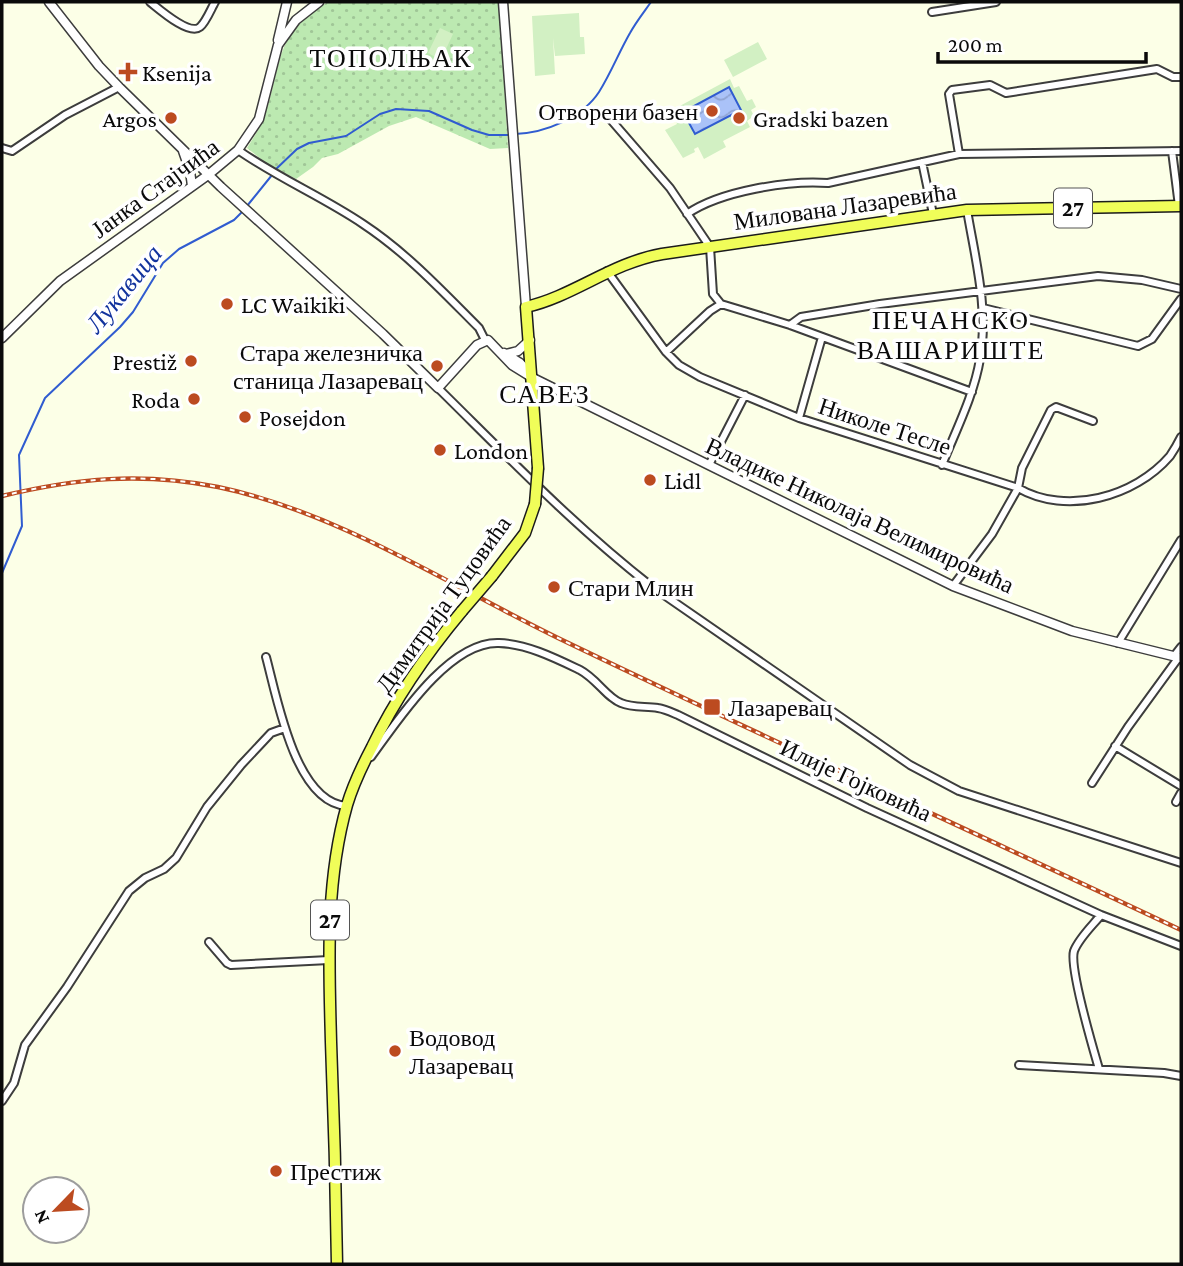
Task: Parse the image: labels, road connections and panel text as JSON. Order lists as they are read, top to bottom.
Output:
{
  "streets": {
    "main road": ["Милована Лазаревића", "27", "Димитрија Туцовића"],
    "street": [
      "Јанка Стајчића",
      "Николе Тесле",
      "Владике Николаја Велимировића",
      "Илије Гојковића"
    ]
  },
  "crossings": [
    ["Милована Лазаревића", "Николе Тесле"],
    ["Милована Лазаревића", "Димитрија Туцовића"],
    ["Владике Николаја Велимировића", "Димитрија Туцовића"],
    ["Димитрија Туцовића", "Илије Гојковића"]
  ],
  "districts": ["ТОПОЛЊАК", "ПЕЧАНСКО ВАШАРИШТЕ", "САВЕЗ"],
  "water": ["Лукавица"],
  "places": {
    "health": ["Ksenija"],
    "other": [
      "Отворени базен",
      "Argos",
      "Gradski bazen",
      "LC Waikiki",
      "Prestiž",
      "Стара железничка станица Лазаревац",
      "Roda",
      "Posejdon",
      "London",
      "Lidl",
      "Стари Млин",
      "Водовод Лазаревац",
      "Престиж"
    ],
    "transit": ["Лазаревац"]
  },
  "scale_bar": "200 m",
  "north": "bottom left"
}
